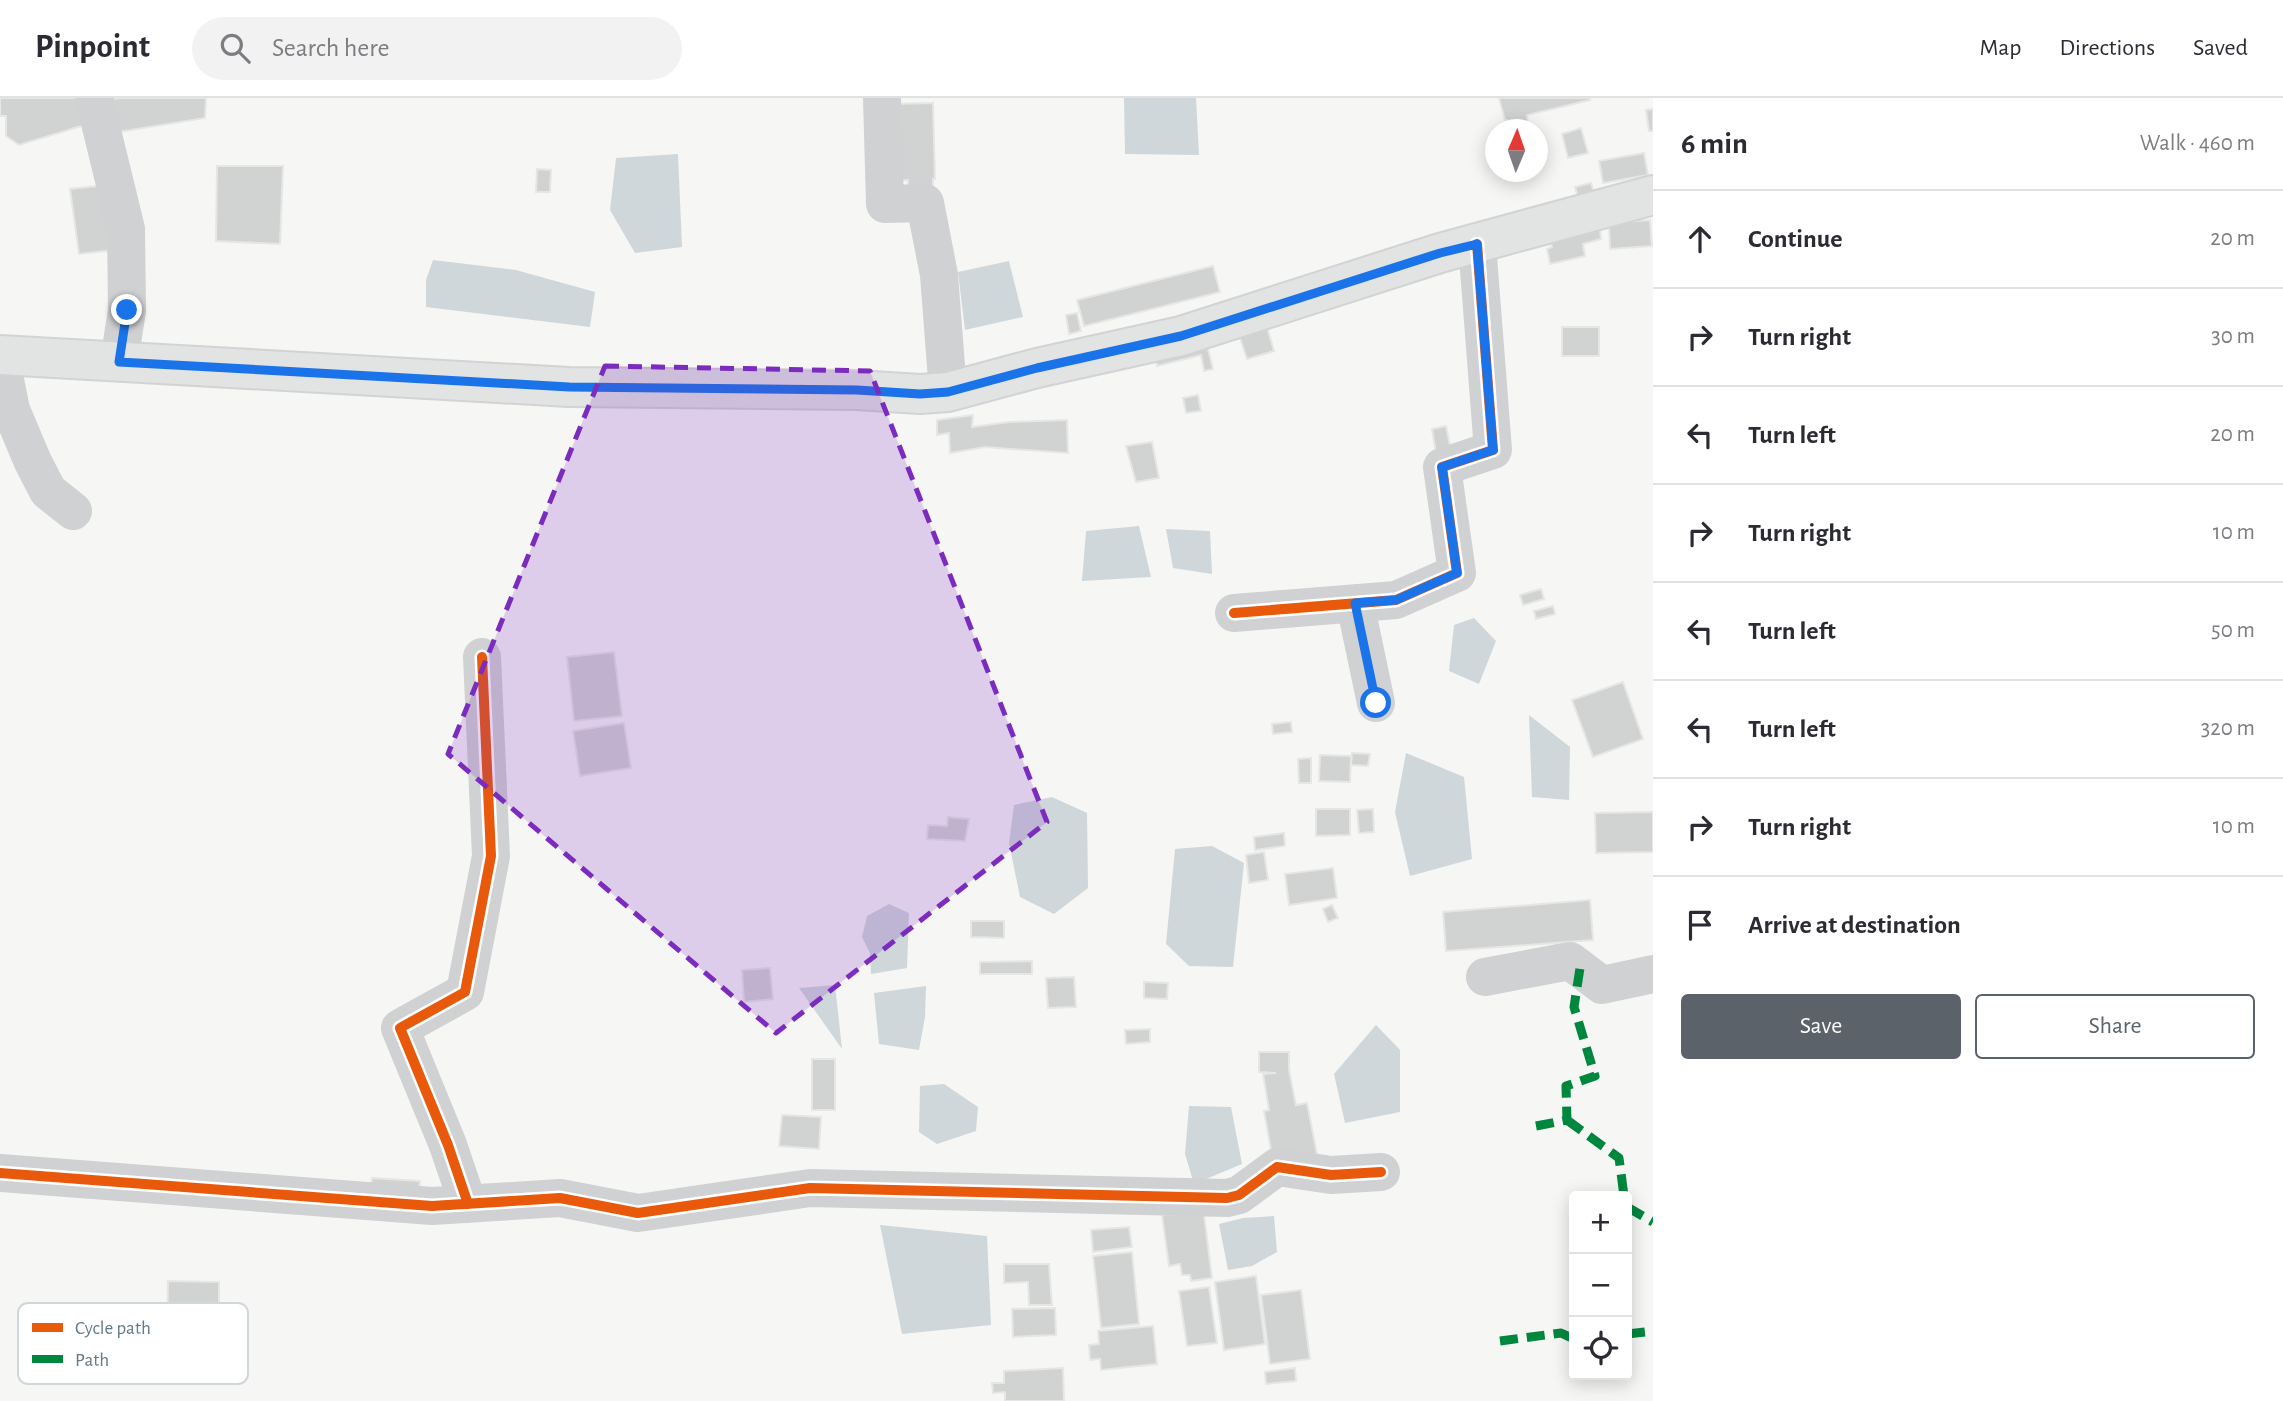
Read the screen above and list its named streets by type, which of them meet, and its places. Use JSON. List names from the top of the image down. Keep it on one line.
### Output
{"legend":["Cycle path","Path"],"north":"top","page":{"header":"Pinpoint","search":"Search here","nav":["Map","Directions","Saved"],"heading":["6 min","Walk · 460 m"],"list":[["Continue","20 m"],["Turn right","30 m"],["Turn left","20 m"],["Turn right","10 m"],["Turn left","50 m"],["Turn left","320 m"],["Turn right","10 m"],"Arrive at destination"],"buttons":["Save","Share"],"map_buttons":["+","−"]}}
